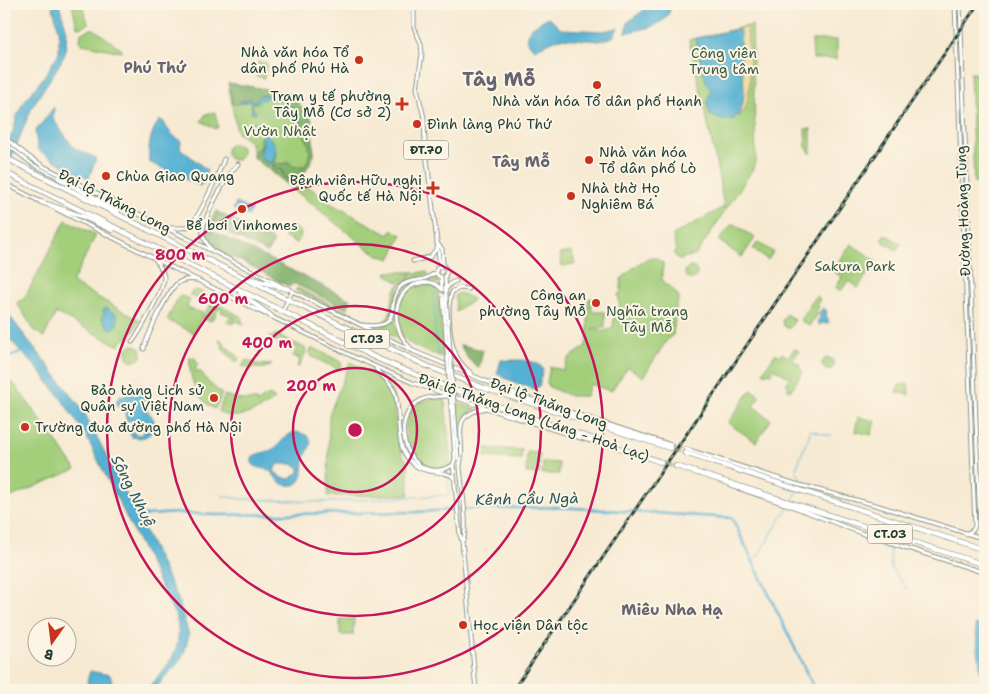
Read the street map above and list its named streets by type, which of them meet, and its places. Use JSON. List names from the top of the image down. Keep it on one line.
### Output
{"streets":{"highway":["CT.03","Đại lộ Thăng Long (Láng - Hoà Lạc)"],"main road":["ĐT.70","Đại lộ Thăng Long","Đường Hoàng Tùng"]},"crossings":[["Đại lộ Thăng Long","Đại lộ Thăng Long (Láng - Hoà Lạc)"]],"districts":["Phú Thứ","Tây Mỗ","Tây Mỗ","Miêu Nha Hạ"],"water":["Sông Nhuệ","Kênh Cầu Ngà"],"parks":["Công viên Trung tâm","Vườn Nhật","Sakura Park","Nghĩa trang Tây Mỗ"],"places":{"other":["Nhà văn hóa Tổ dân phố Phú Hà","Nhà văn hóa Tổ dân phố Hạnh","Đình làng Phú Thứ","Nhà văn hóa Tổ dân phố Lò","Chùa Giao Quang","Nhà thờ Họ Nghiêm Bá","Bể bơi Vinhomes","Công an phường Tây Mỗ","Bảo tàng Lịch sử Quân sự Việt Nam","Trường đua đường phố Hà Nội","Học viện Dân tộc"],"health":["Trạm y tế phường Tây Mỗ (Cơ sở 2)","Bệnh viện Hữu nghị Quốc tế Hà Nội"]},"north":"bottom","rings":["800 m","600 m","400 m","200 m"]}
